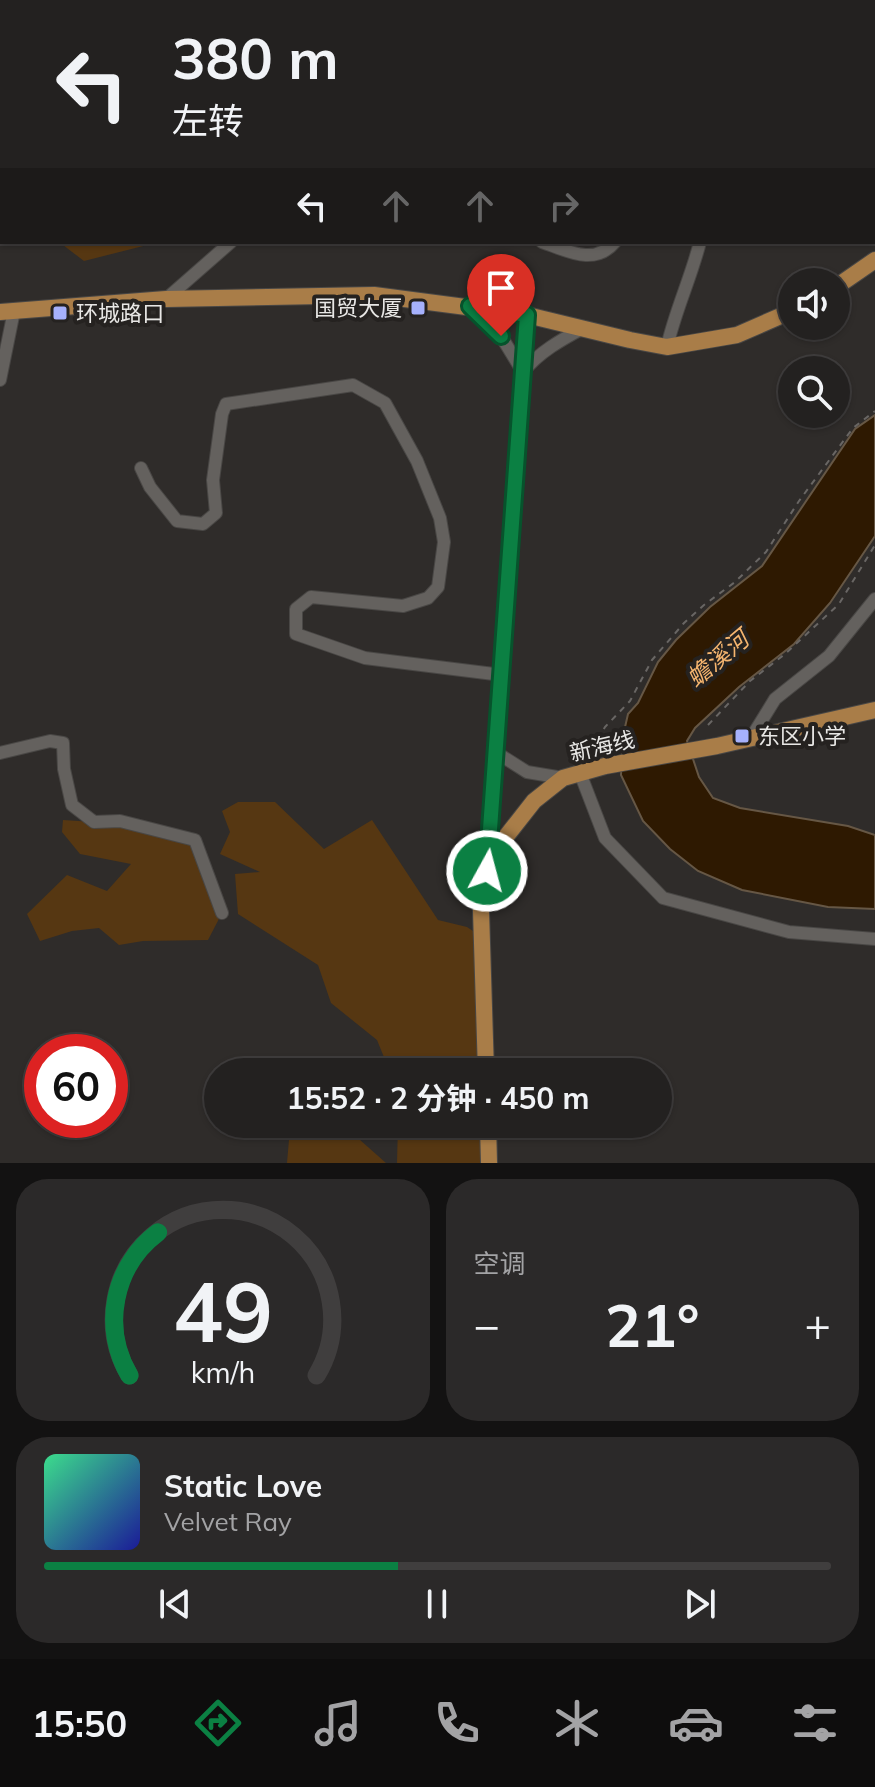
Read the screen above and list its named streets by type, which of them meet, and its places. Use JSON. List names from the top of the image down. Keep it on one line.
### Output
{"streets":{"main road":["新海线"]},"water":["蟾溪河"],"places":{"transit":["国贸大厦","环城路口","东区小学"]},"page":{"turn":["380 m","左转"],"limit":"60","trip":"15:52 · 2 分钟 · 450 m","tile":"空调","heat":["−","21°","+"],"song":["Static Love","Velvet Ray"],"tabs":"15:50","gauge":["49","km/h"]}}
